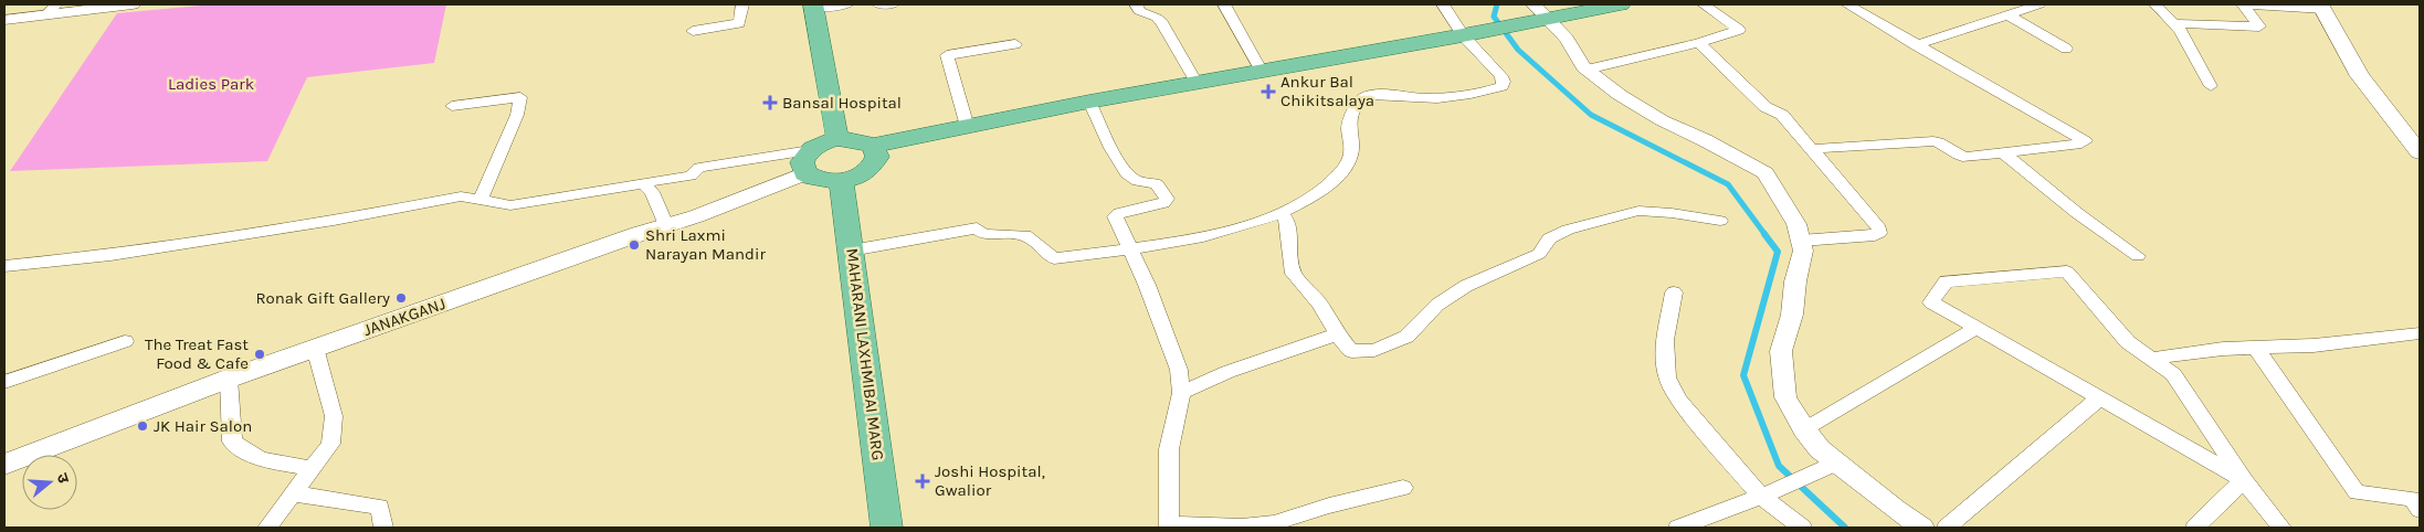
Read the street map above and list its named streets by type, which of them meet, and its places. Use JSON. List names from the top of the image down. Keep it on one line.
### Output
{"streets":{"main road":["JANAKGANJ","MAHARANI LAXHMIBAI MARG"]},"crossings":[["JANAKGANJ","MAHARANI LAXHMIBAI MARG"]],"parks":["Ladies Park"],"places":{"health":["Ankur Bal Chikitsalaya","Bansal Hospital","Joshi Hospital, Gwalior"],"other":["Shri Laxmi Narayan Mandir","Ronak Gift Gallery","The Treat Fast Food & Cafe","JK Hair Salon"]},"north":"right"}
